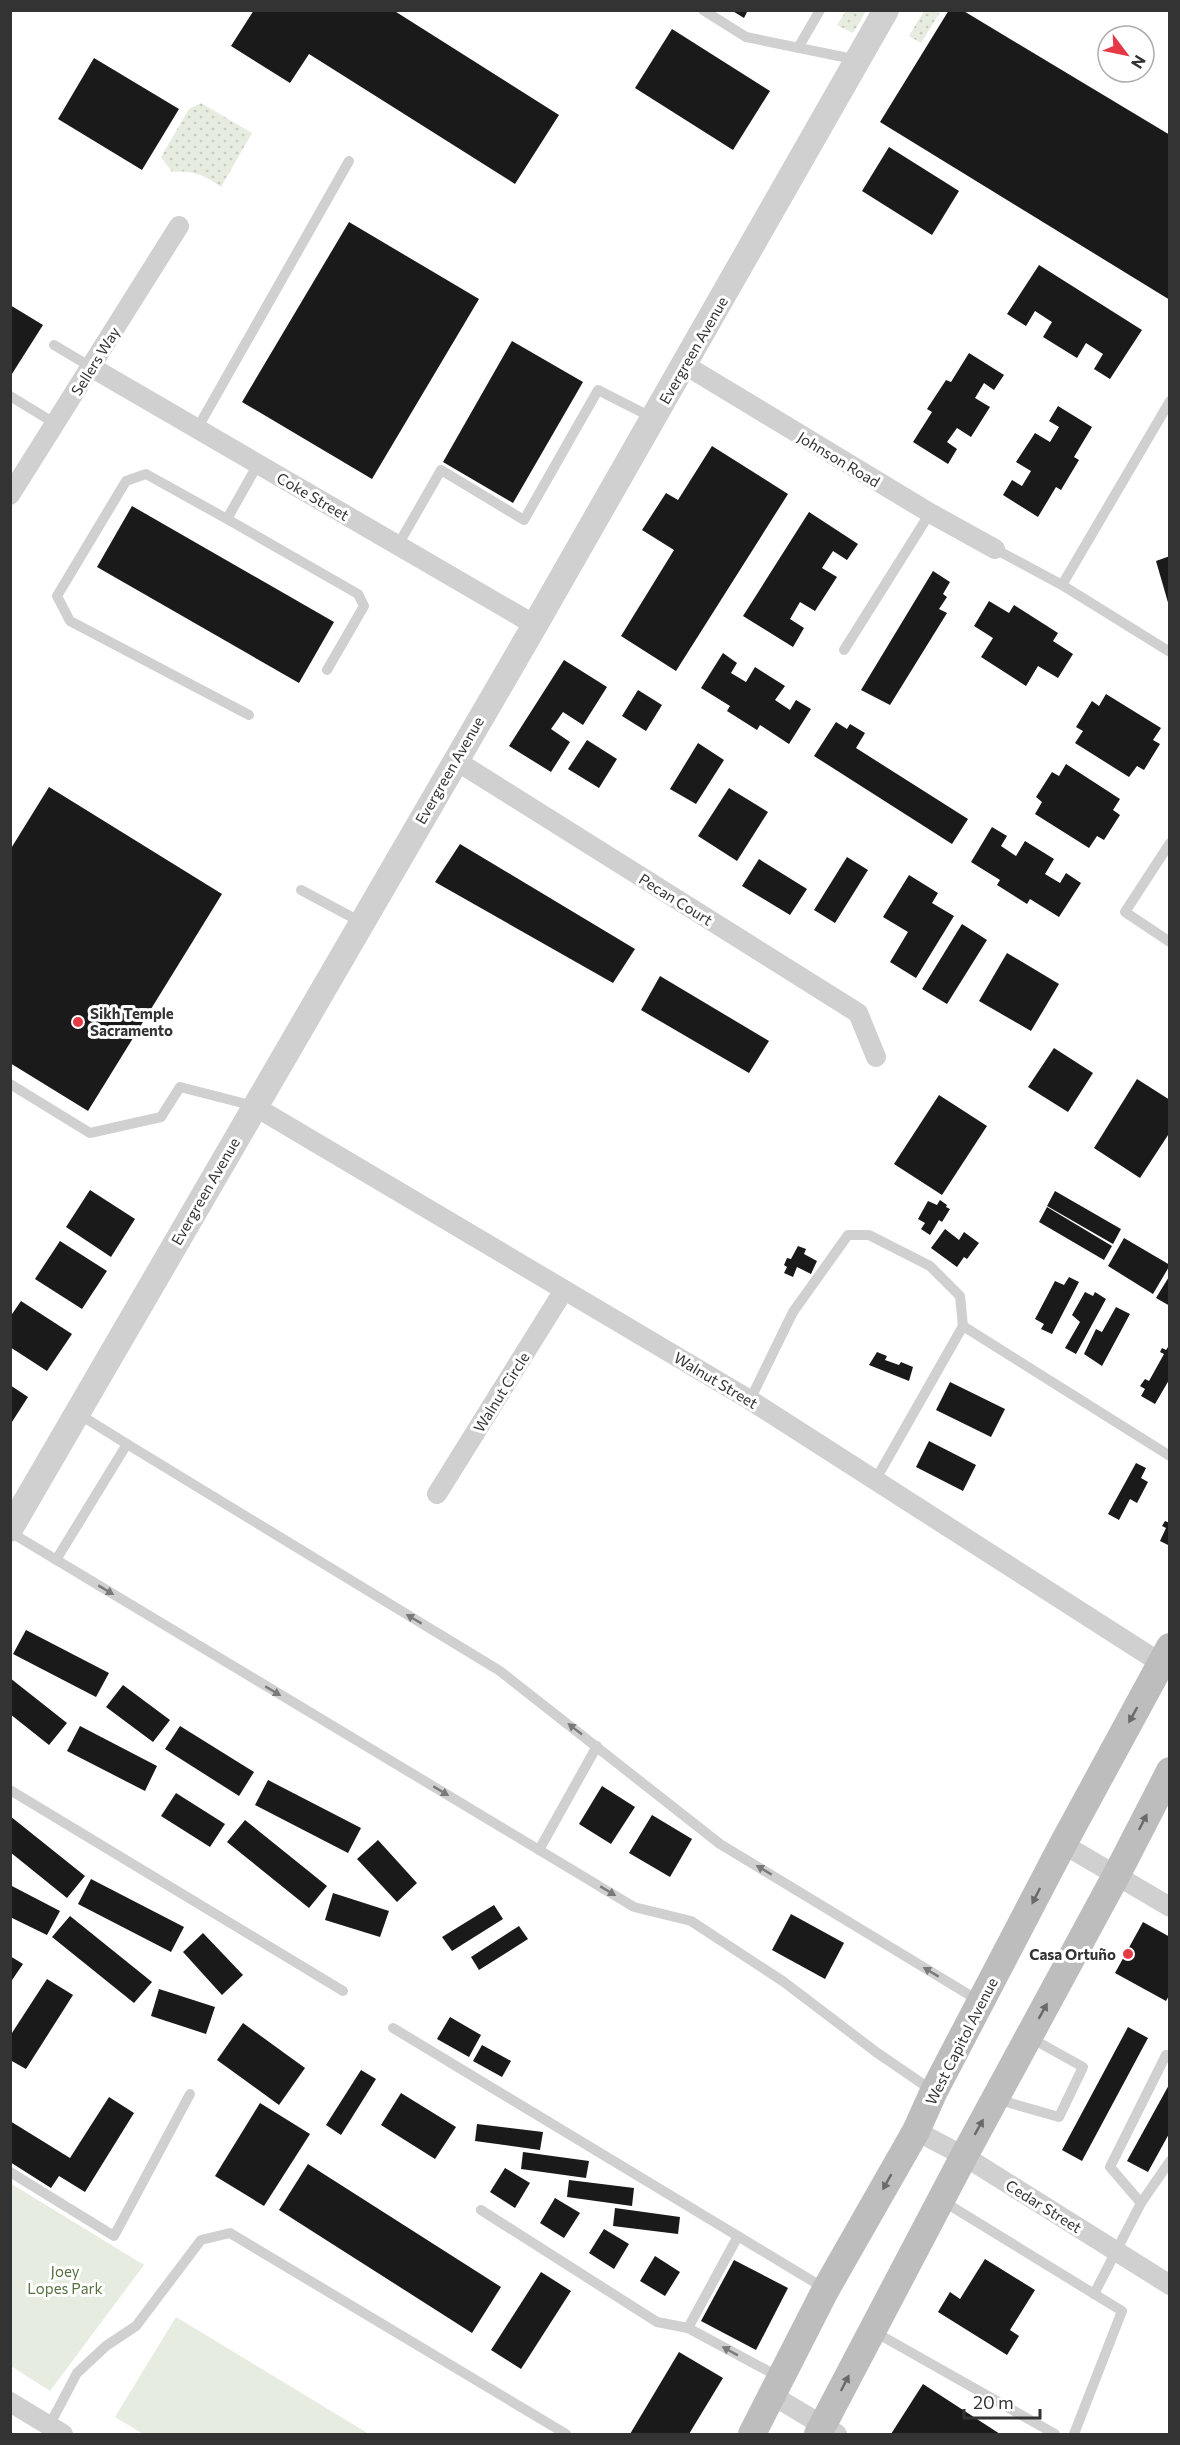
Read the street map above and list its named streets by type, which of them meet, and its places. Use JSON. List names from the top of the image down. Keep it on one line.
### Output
{"streets":{"main road":["West Capitol Avenue"],"street":["Evergreen Avenue","Sellers Way","Johnson Road","Coke Street","Pecan Court","Walnut Street","Walnut Circle","Cedar Street"]},"crossings":[["Evergreen Avenue","Johnson Road"],["Evergreen Avenue","Coke Street"],["Evergreen Avenue","Pecan Court"],["Evergreen Avenue","Walnut Street"],["Sellers Way","Coke Street"],["Walnut Street","Walnut Circle"],["Walnut Street","West Capitol Avenue"],["West Capitol Avenue","Cedar Street"]],"parks":["Joey Lopes Park"],"places":["Sikh Temple Sacramento","Casa Ortuño"],"scale_bar":"20 m","north":"bottom right"}
